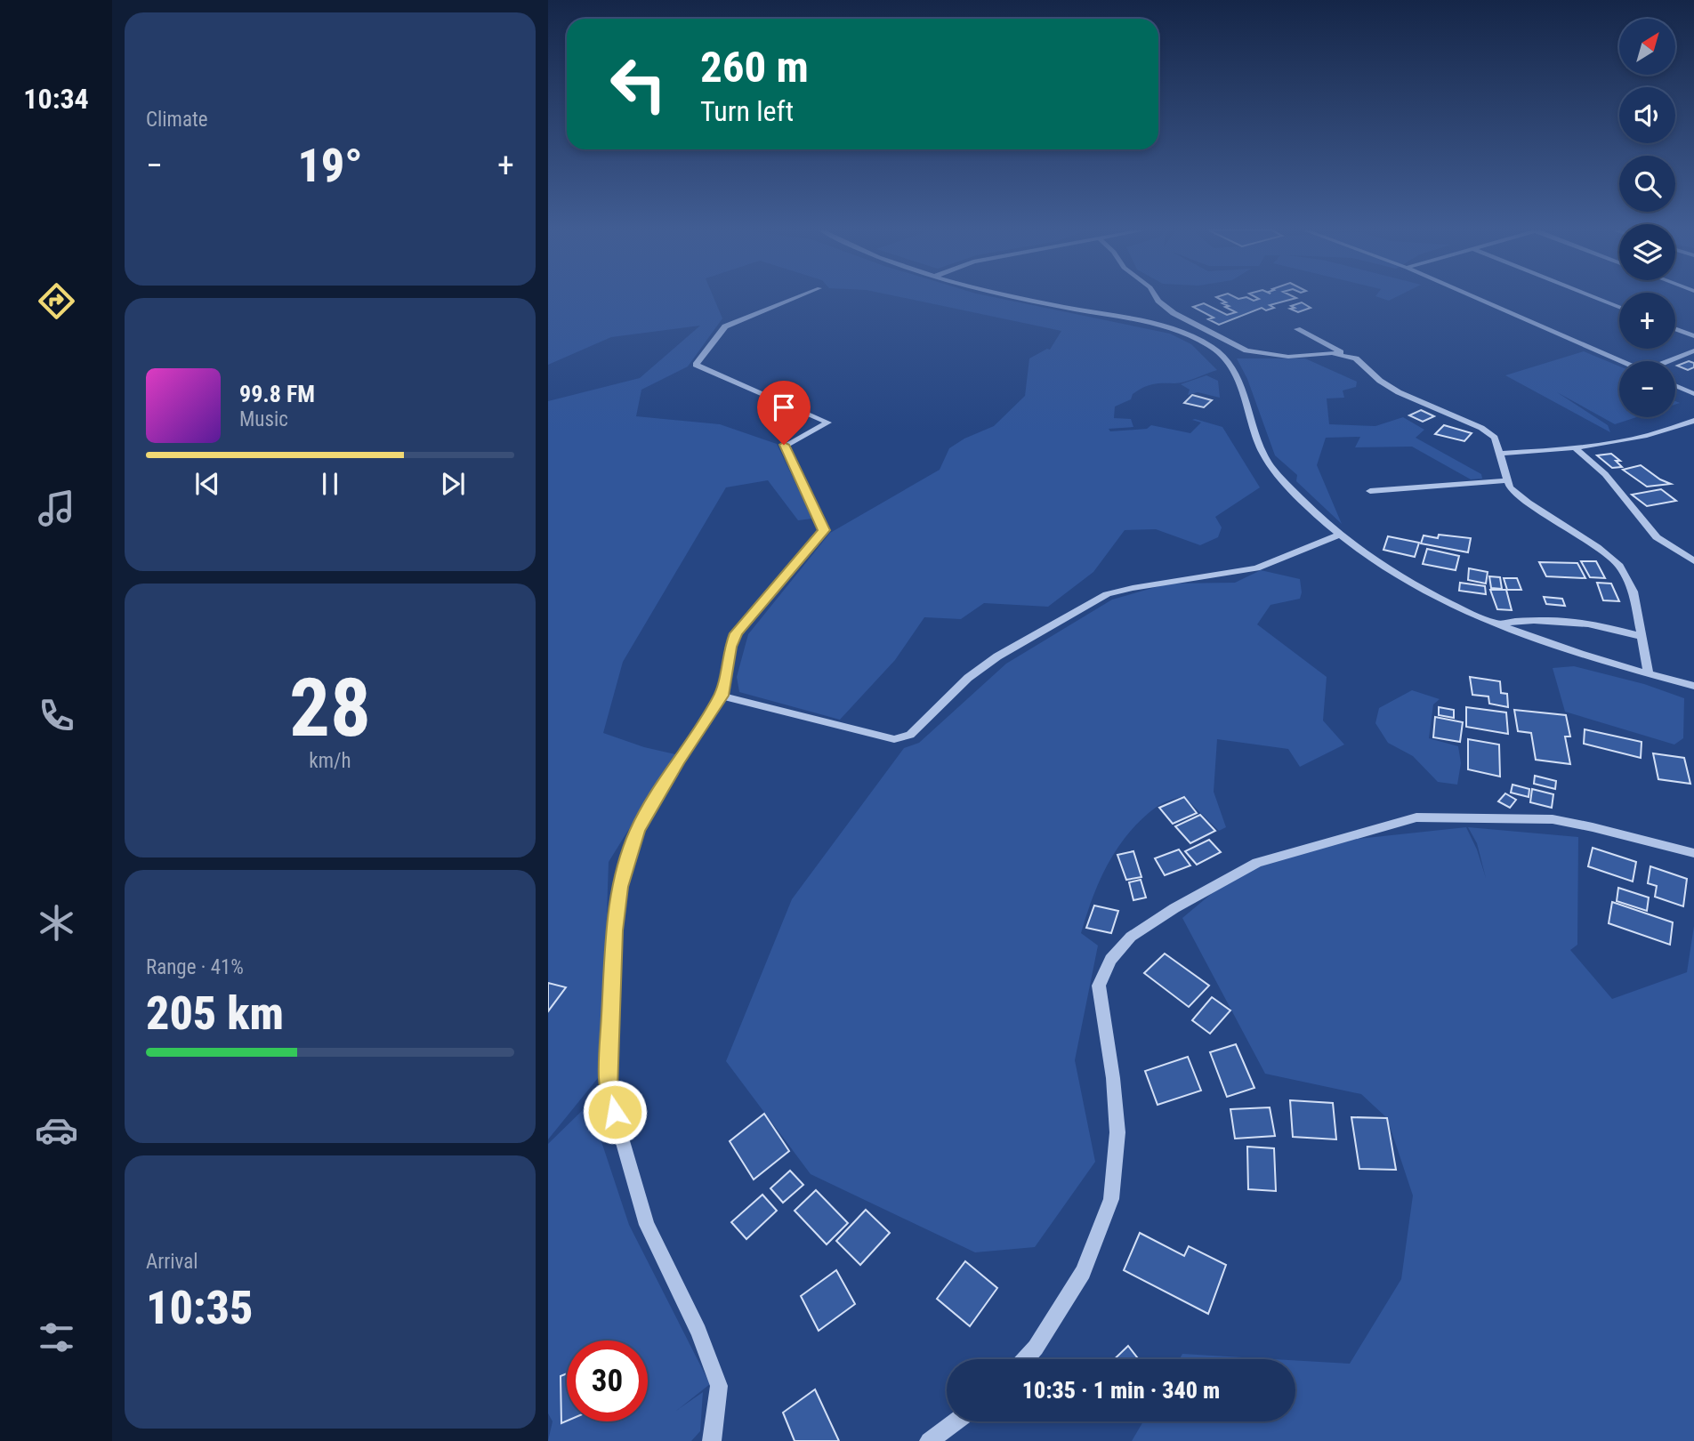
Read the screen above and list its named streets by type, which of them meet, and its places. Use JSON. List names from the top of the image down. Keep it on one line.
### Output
{"north":"top right","page":{"tabs":"10:34","tile":["Climate",["28","km/h"],["Range · 41%","205 km"],["Arrival","10:35"]],"map_buttons":["+","−"],"turn":["260 m","Turn left"],"heat":["−","19°","+"],"song":["99.8 FM","Music"],"limit":"30","trip":"10:35 · 1 min · 340 m"}}
